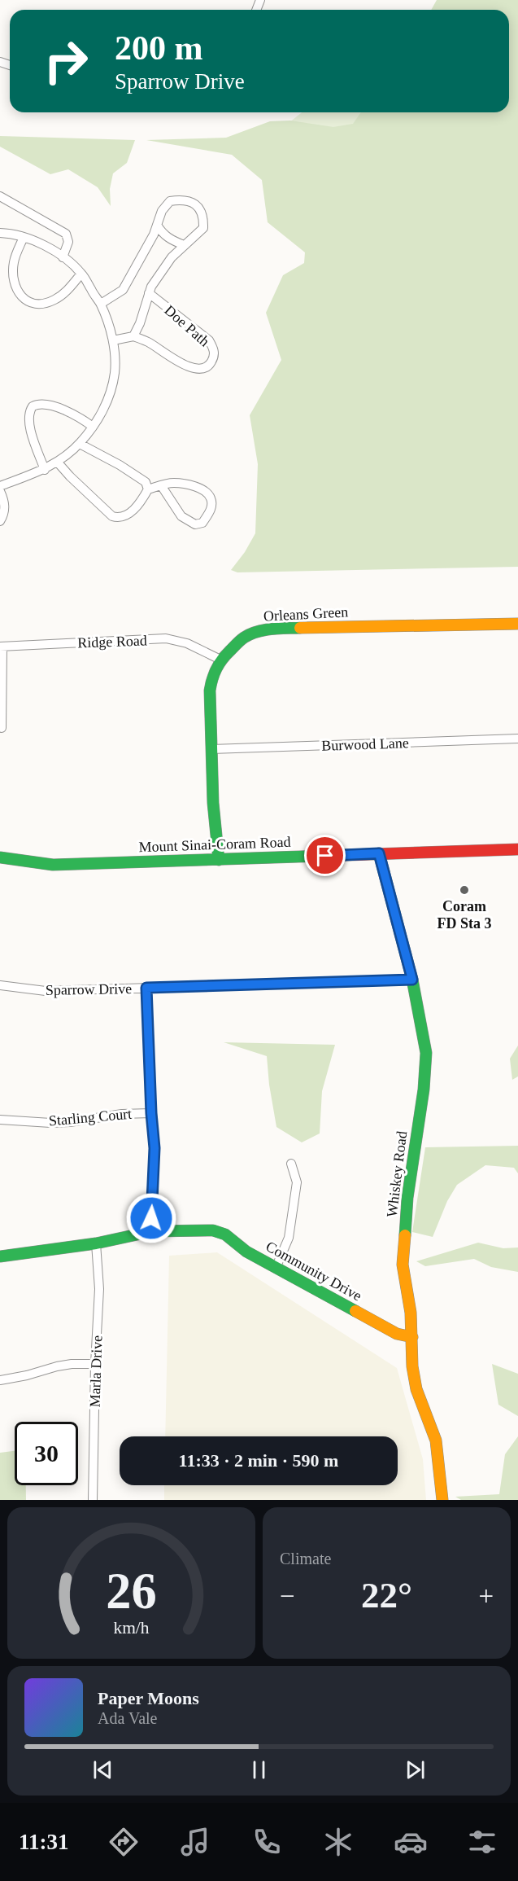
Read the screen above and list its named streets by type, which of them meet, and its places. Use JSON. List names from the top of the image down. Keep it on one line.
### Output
{"streets":{"street":["Doe Path","Orleans Green","Ridge Road","Burwood Lane","Mount Sinai-Coram Road","Sparrow Drive","Starling Court","Whiskey Road","Community Drive","Marla Drive"]},"crossings":[["Orleans Green","Ridge Road"],["Orleans Green","Burwood Lane"],["Orleans Green","Mount Sinai-Coram Road"],["Mount Sinai-Coram Road","Whiskey Road"],["Sparrow Drive","Whiskey Road"],["Whiskey Road","Community Drive"]],"places":["Coram FD Sta 3"],"page":{"turn":["200 m","Sparrow Drive"],"limit":"30","trip":"11:33 · 2 min · 590 m","tile":"Climate","heat":["−","22°","+"],"song":["Paper Moons","Ada Vale"],"tabs":"11:31","gauge":["26","km/h"]}}
